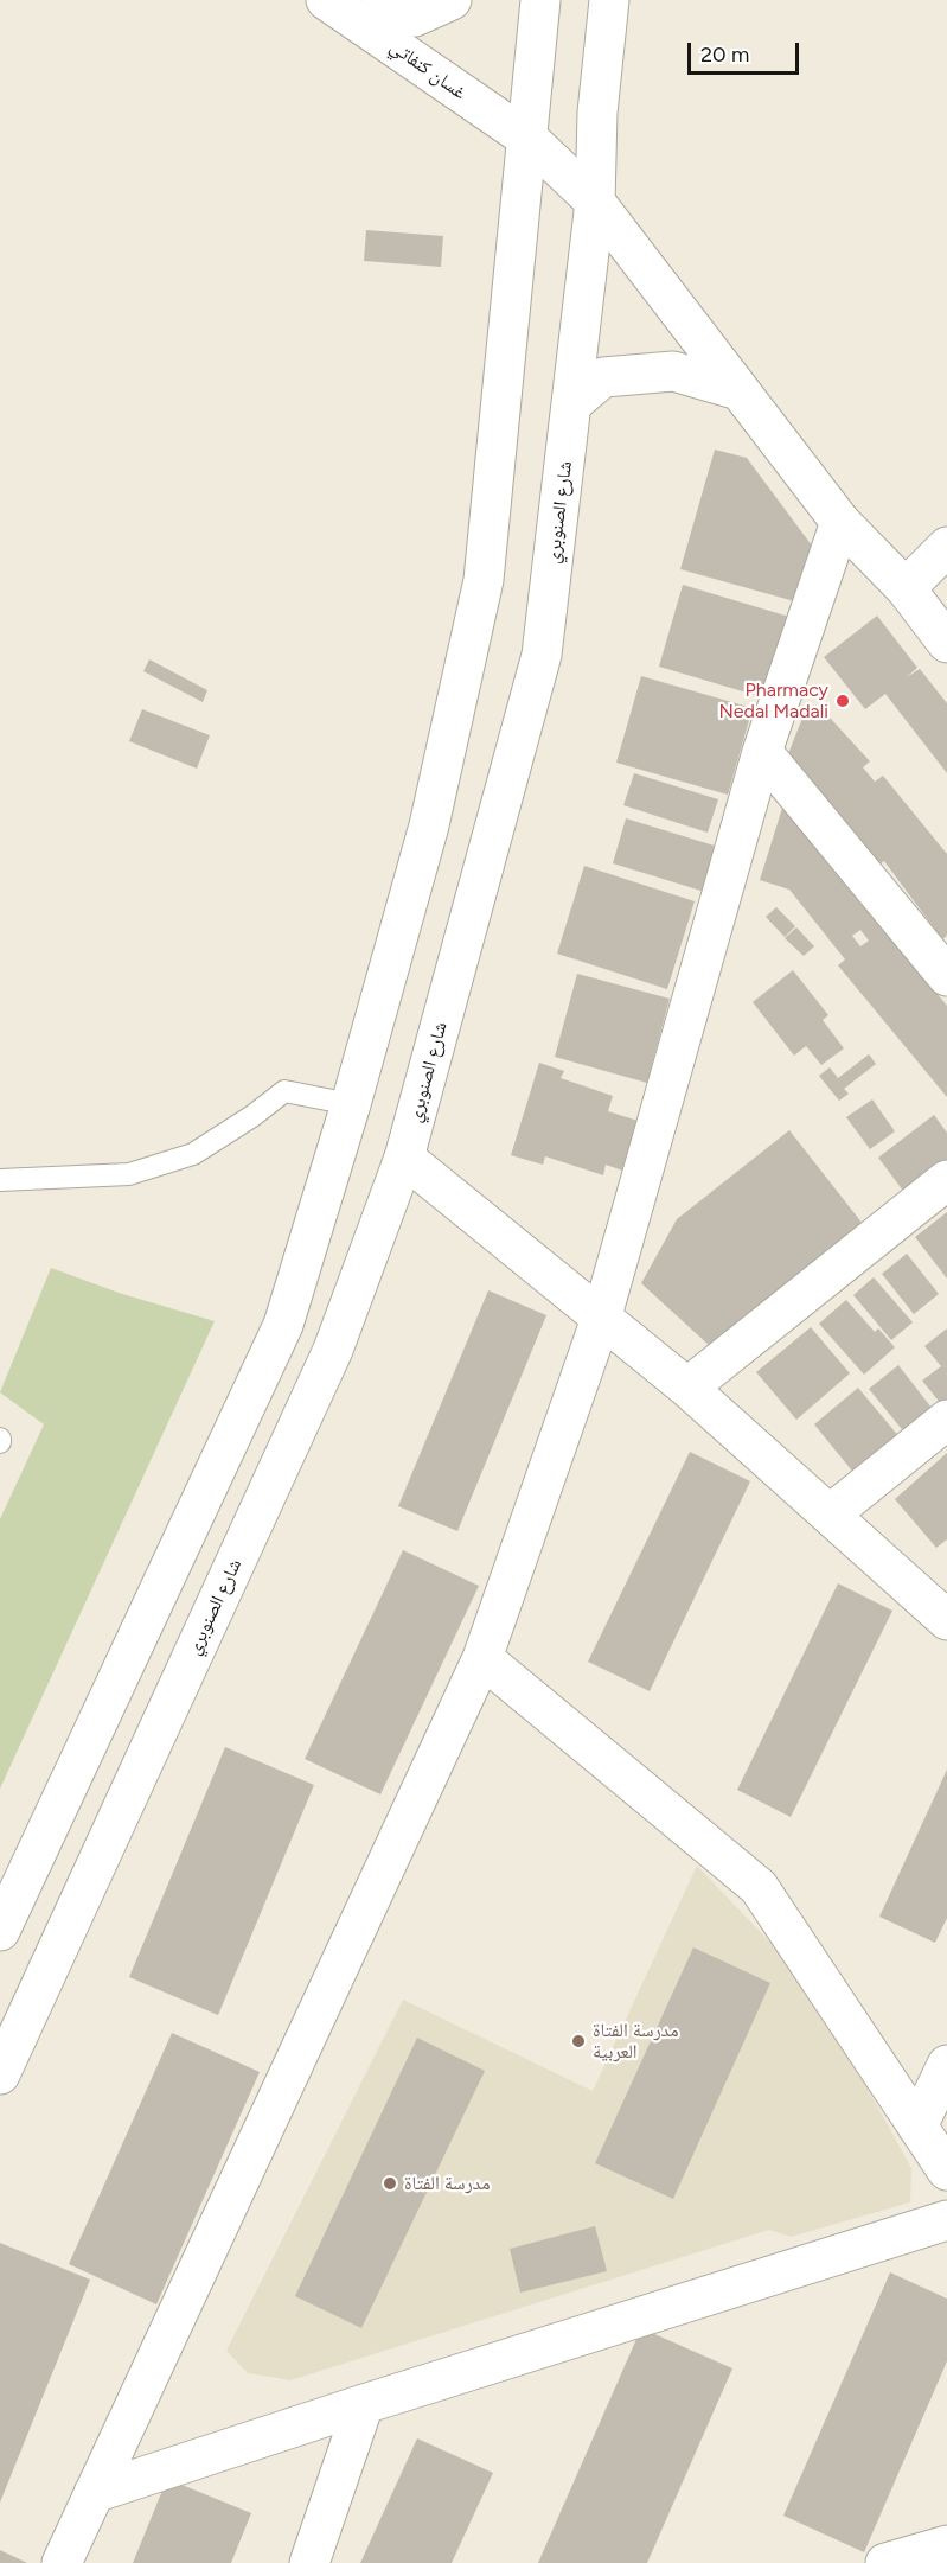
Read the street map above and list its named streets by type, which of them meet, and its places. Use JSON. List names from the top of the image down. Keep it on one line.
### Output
{"streets":{"street":["غسان كنفاتي","شارع الصنوبري"]},"crossings":[["غسان كنفاتي","شارع الصنوبري"]],"places":["Pharmacy Nedal Madali","مدرسة الفتاة العربية","مدرسة الفتاة"],"scale_bar":"20 m"}
